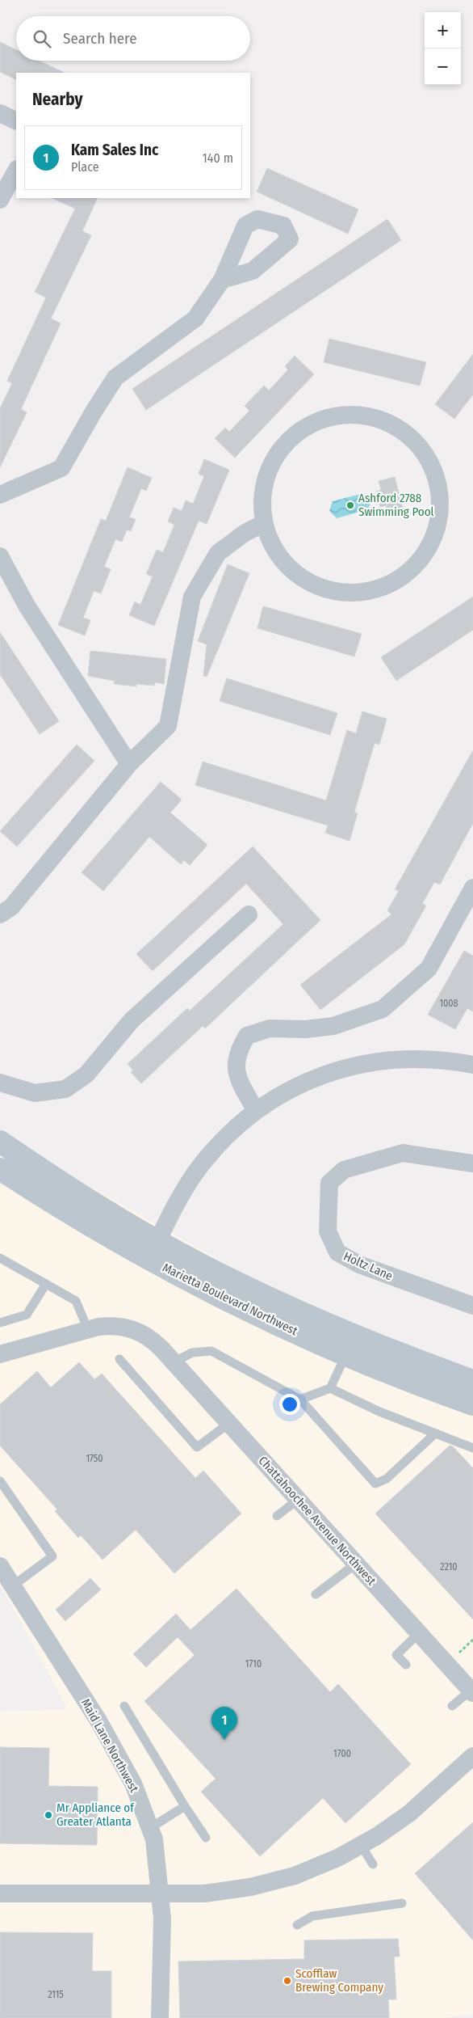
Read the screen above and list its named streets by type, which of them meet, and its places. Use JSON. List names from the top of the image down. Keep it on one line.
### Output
{"streets":{"main road":["Marietta Boulevard Northwest"],"street":["Holtz Lane","Chattahoochee Avenue Northwest","Maid Lane Northwest"]},"places":["Ashford 2788 Swimming Pool","Mr Appliance of Greater Atlanta","Scofflaw Brewing Company"],"house_numbers":["1008","1750","2210","1710","1700","2115"],"page":{"map_buttons":["+","−"],"search":"Search here","heading":"Nearby","list":[{"mark":"1","name":"Kam Sales Inc","note":"Place","value":"140 m"}],"pins":"1"}}
